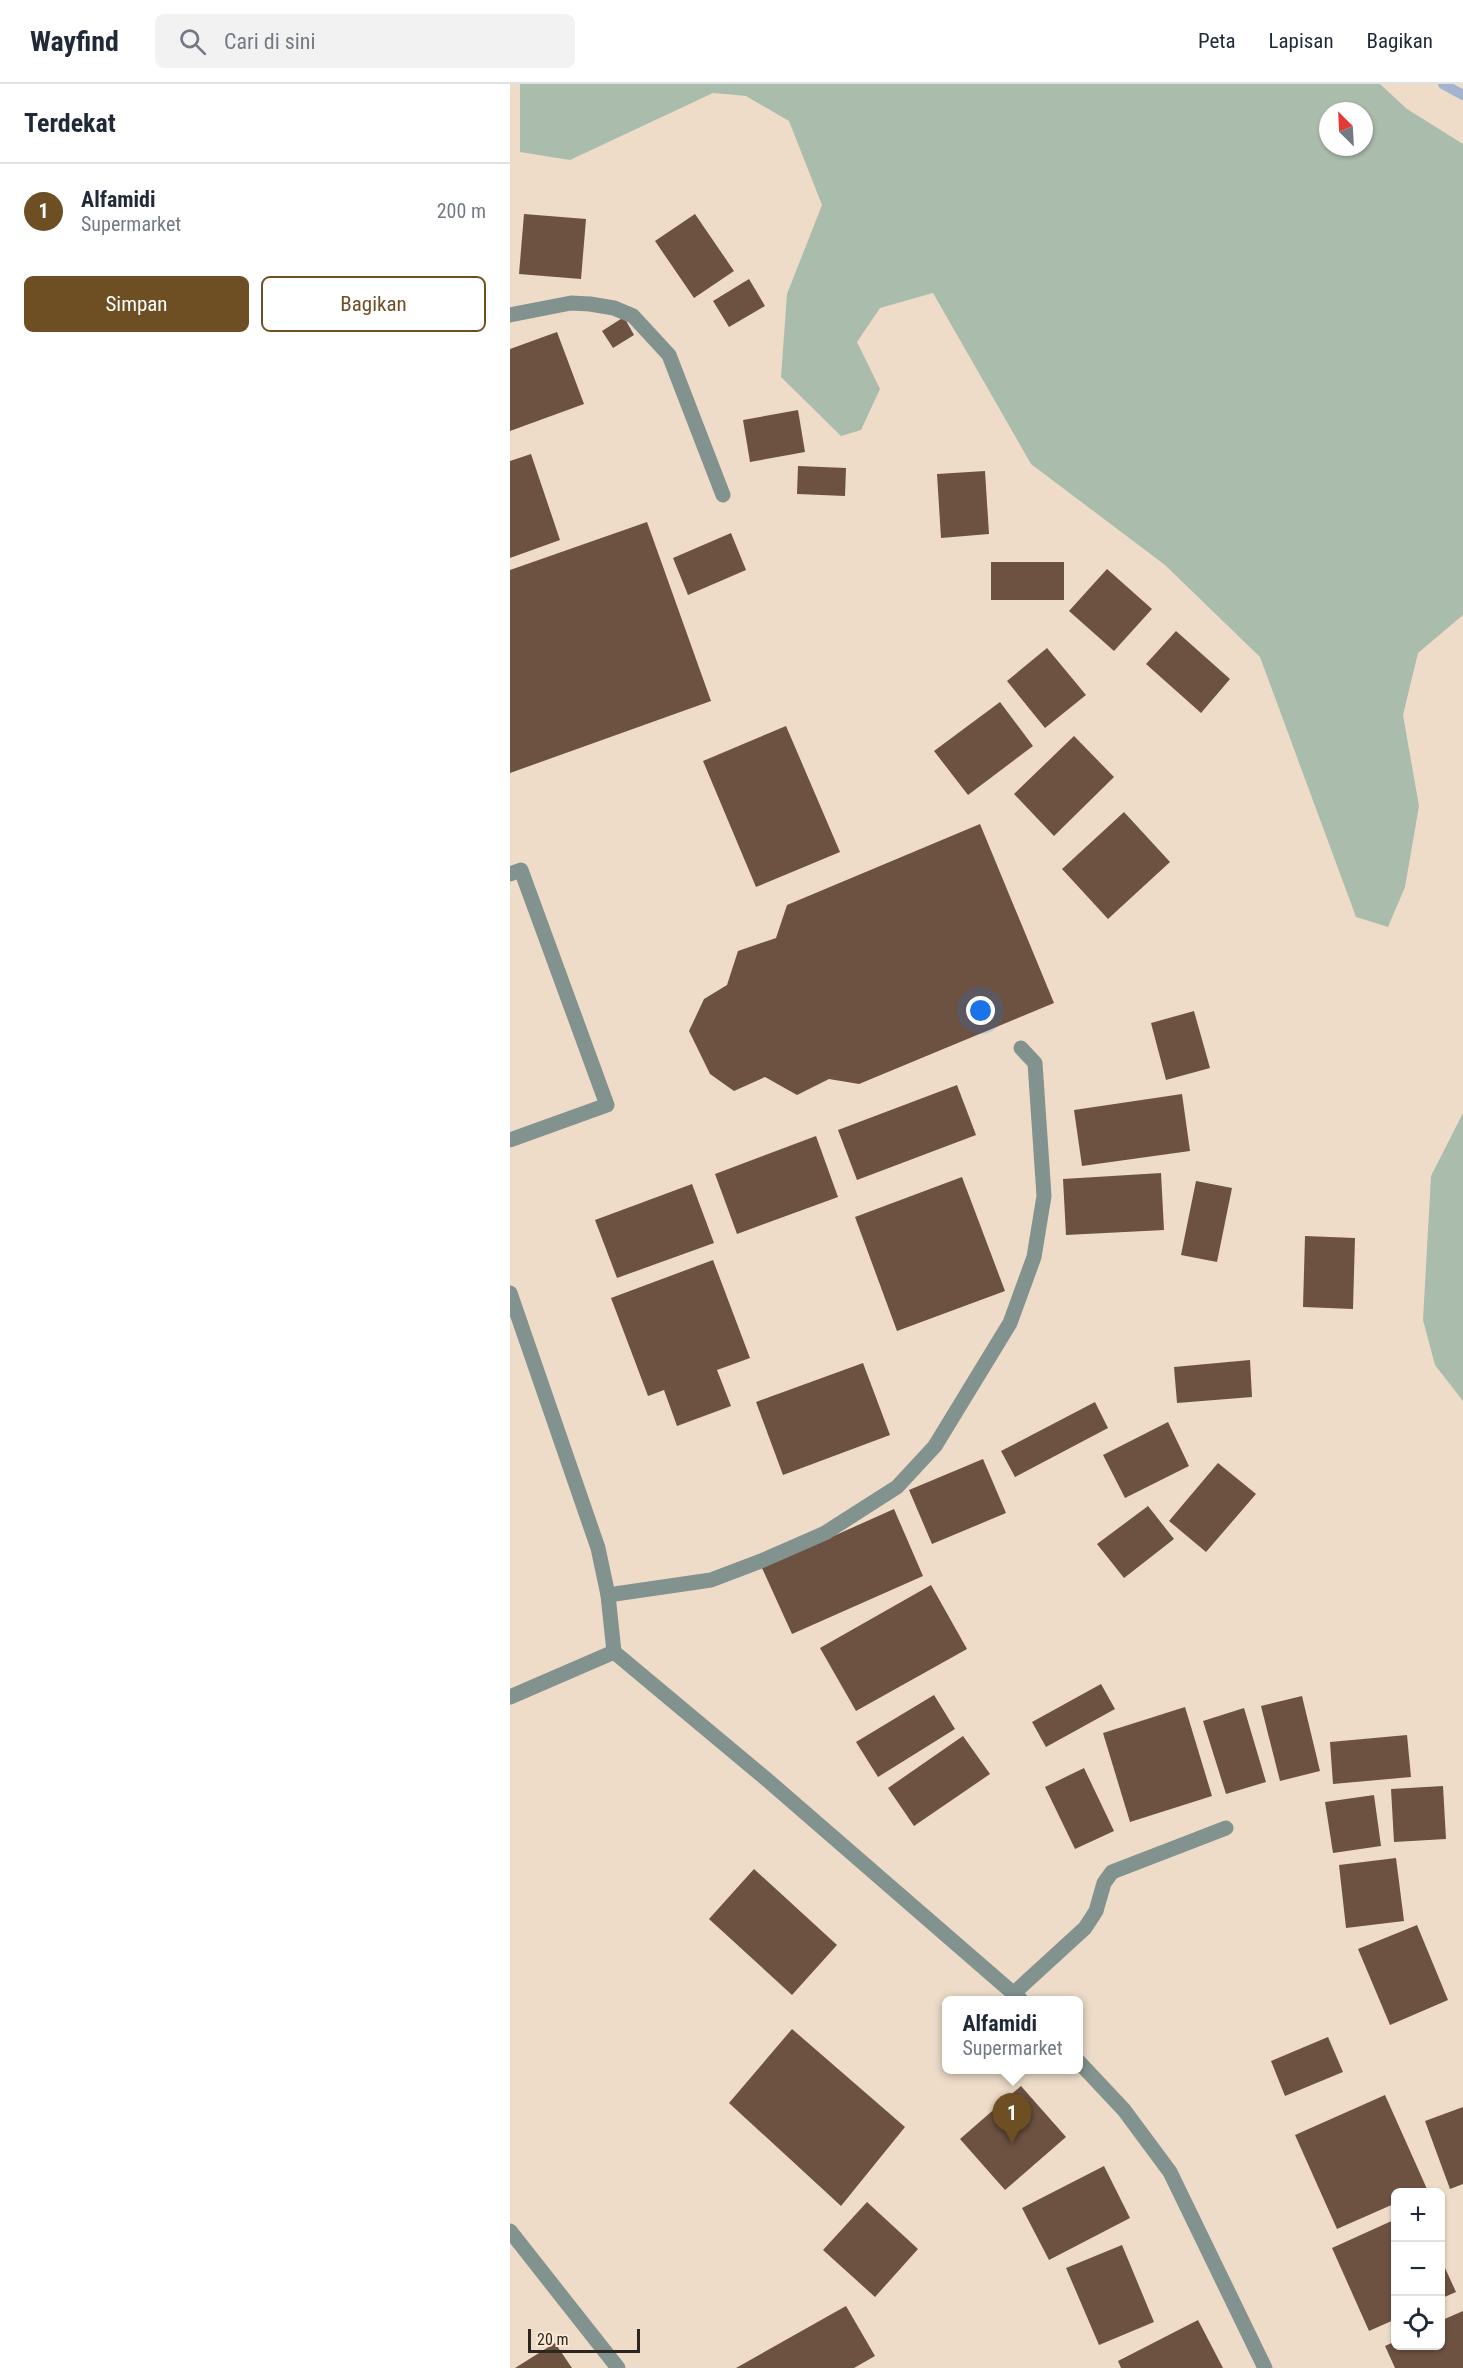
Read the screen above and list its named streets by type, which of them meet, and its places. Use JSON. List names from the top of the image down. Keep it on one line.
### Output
{"scale_bar":"20 m","north":"top left","page":{"header":"Wayfind","search":"Cari di sini","nav":["Peta","Lapisan","Bagikan"],"heading":"Terdekat","list":[{"mark":"1","name":"Alfamidi","note":"Supermarket","value":"200 m"}],"buttons":["Simpan","Bagikan"],"popup":["Alfamidi","Supermarket"],"pins":"1","map_buttons":["+","−"],"scale":"20 m"}}
